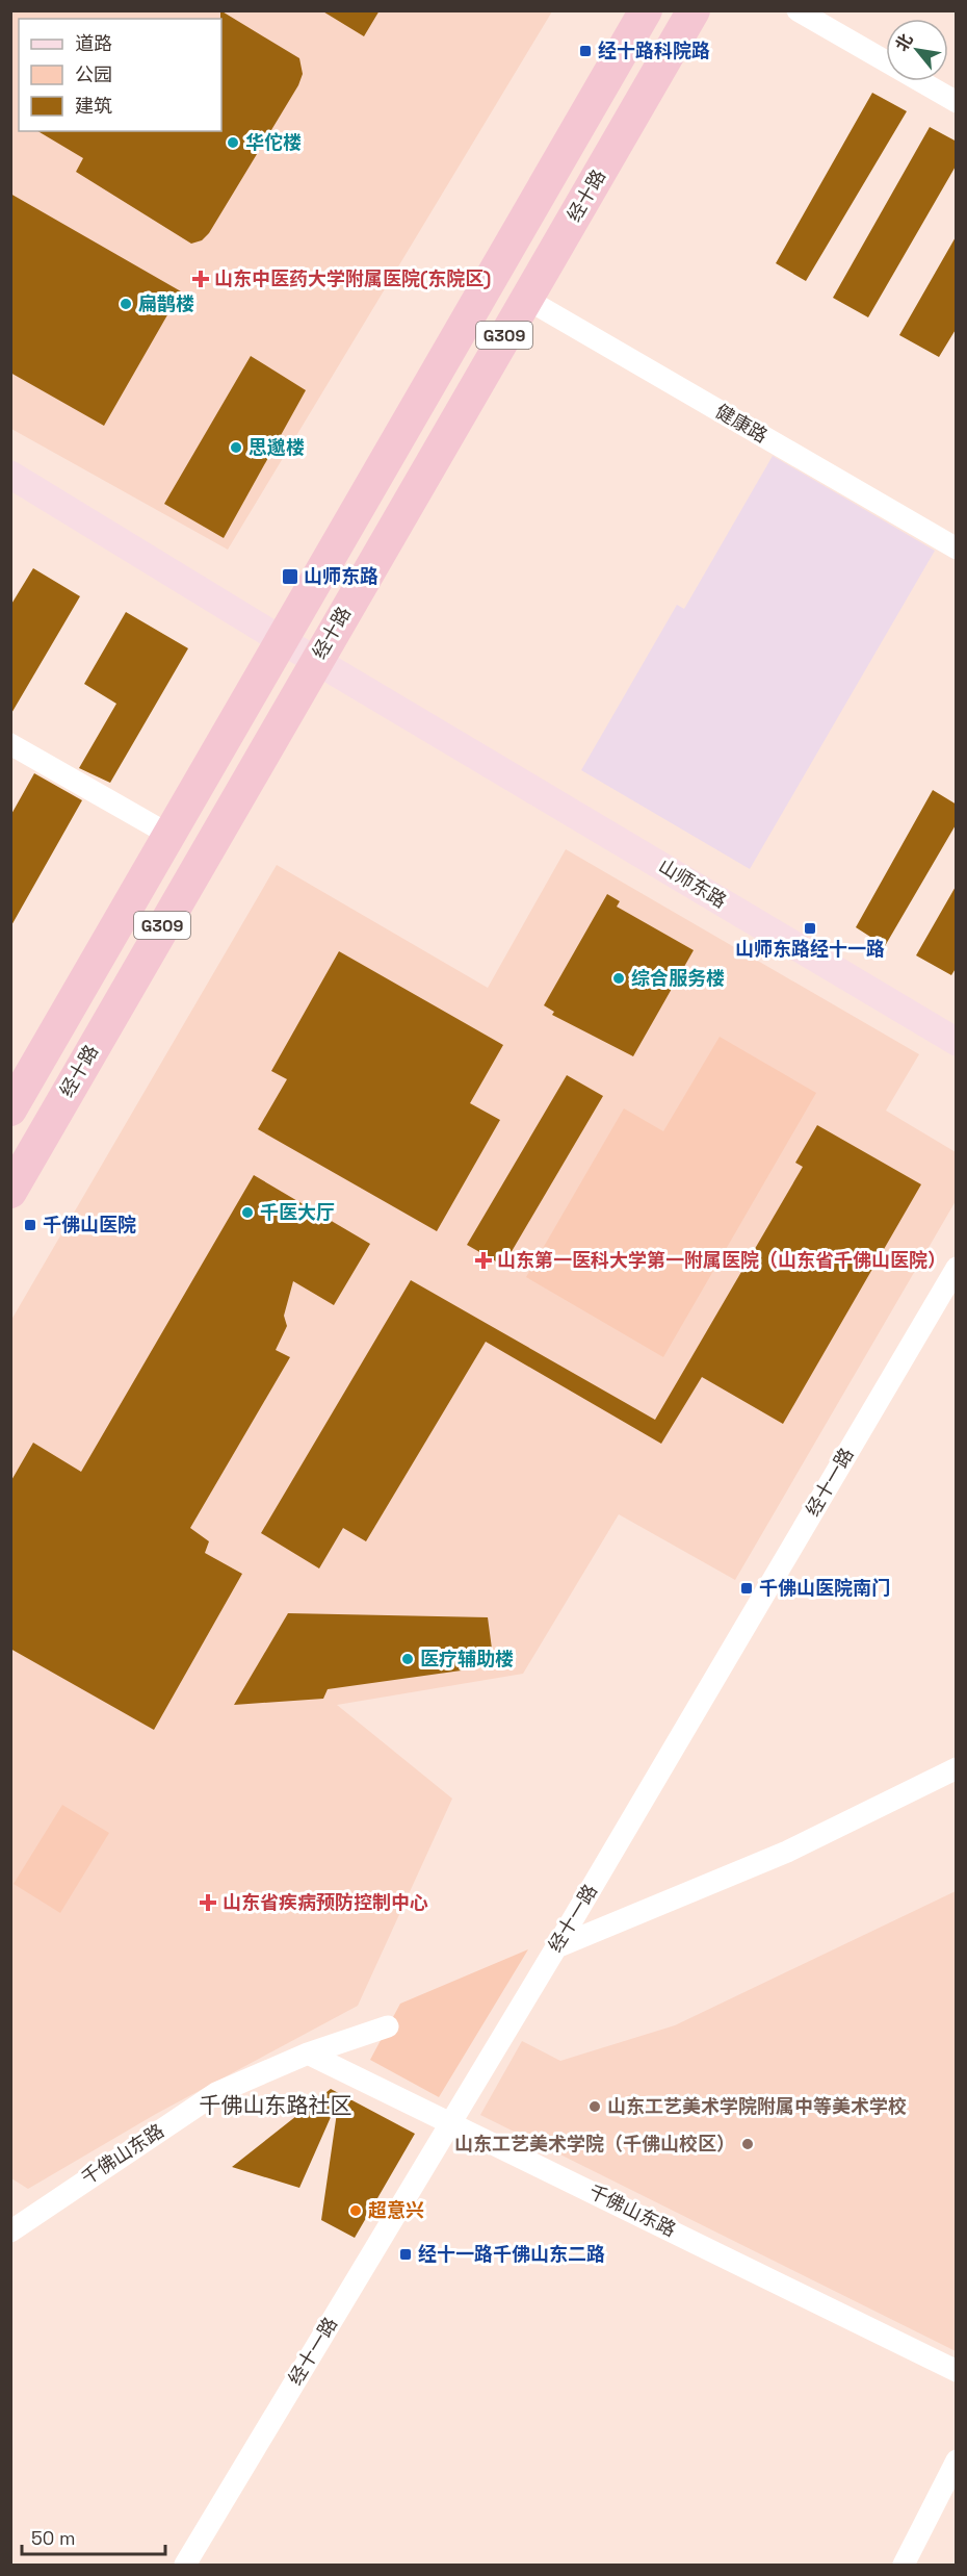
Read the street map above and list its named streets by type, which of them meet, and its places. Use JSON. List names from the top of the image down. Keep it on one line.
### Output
{"streets":{"highway":["经十路","G309"],"main road":["山师东路"],"street":["健康路","经十一路","千佛山东路"]},"crossings":[["经十路","健康路"],["经十路","山师东路"],["G309","山师东路"],["经十一路","千佛山东路"]],"districts":["千佛山东路社区"],"places":{"transit":["经十路科院路","山师东路","山师东路经十一路","千佛山医院","千佛山医院南门","经十一路千佛山东二路"],"other":["华佗楼","扁鹊楼","思邈楼","综合服务楼","千医大厅","医疗辅助楼","山东工艺美术学院附属中等美术学校","山东工艺美术学院（千佛山校区）","超意兴"],"health":["山东中医药大学附属医院(东院区)","山东第一医科大学第一附属医院（山东省千佛山医院）","山东省疾病预防控制中心"]},"legend":["道路","公园","建筑"],"scale_bar":"50 m","north":"top left"}
